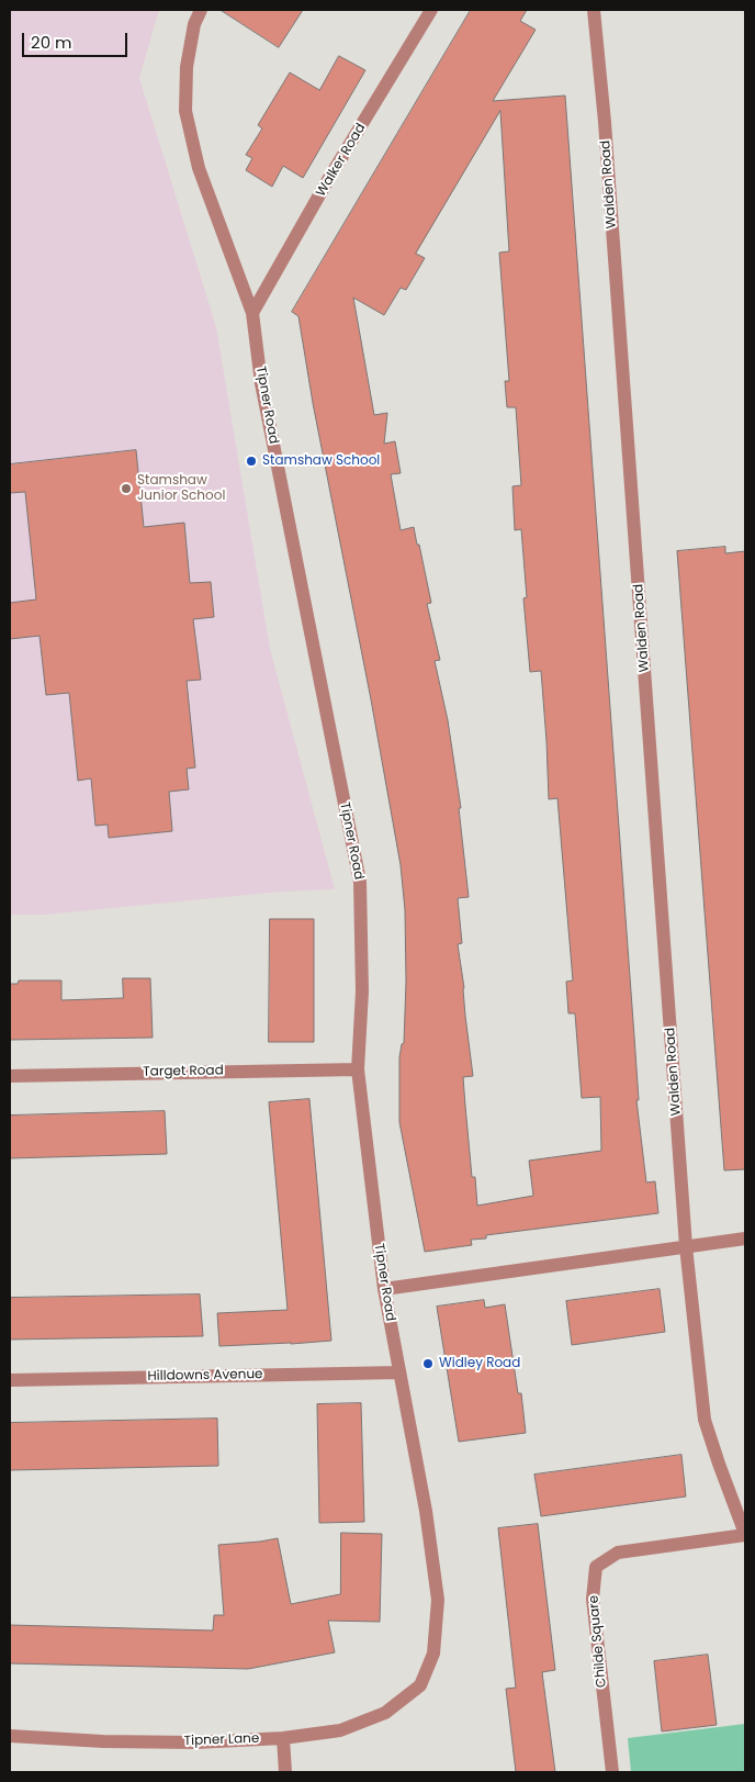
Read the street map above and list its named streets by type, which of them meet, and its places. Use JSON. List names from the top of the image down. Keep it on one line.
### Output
{"streets":{"street":["Walker Road","Walden Road","Tipner Road","Target Road","Hilldowns Avenue","Childe Square","Tipner Lane"]},"crossings":[["Walker Road","Tipner Road"],["Walden Road","Childe Square"],["Tipner Road","Target Road"],["Tipner Road","Hilldowns Avenue"],["Tipner Road","Tipner Lane"]],"places":["Stamshaw School","Stamshaw Junior School","Widley Road"],"scale_bar":"20 m"}
